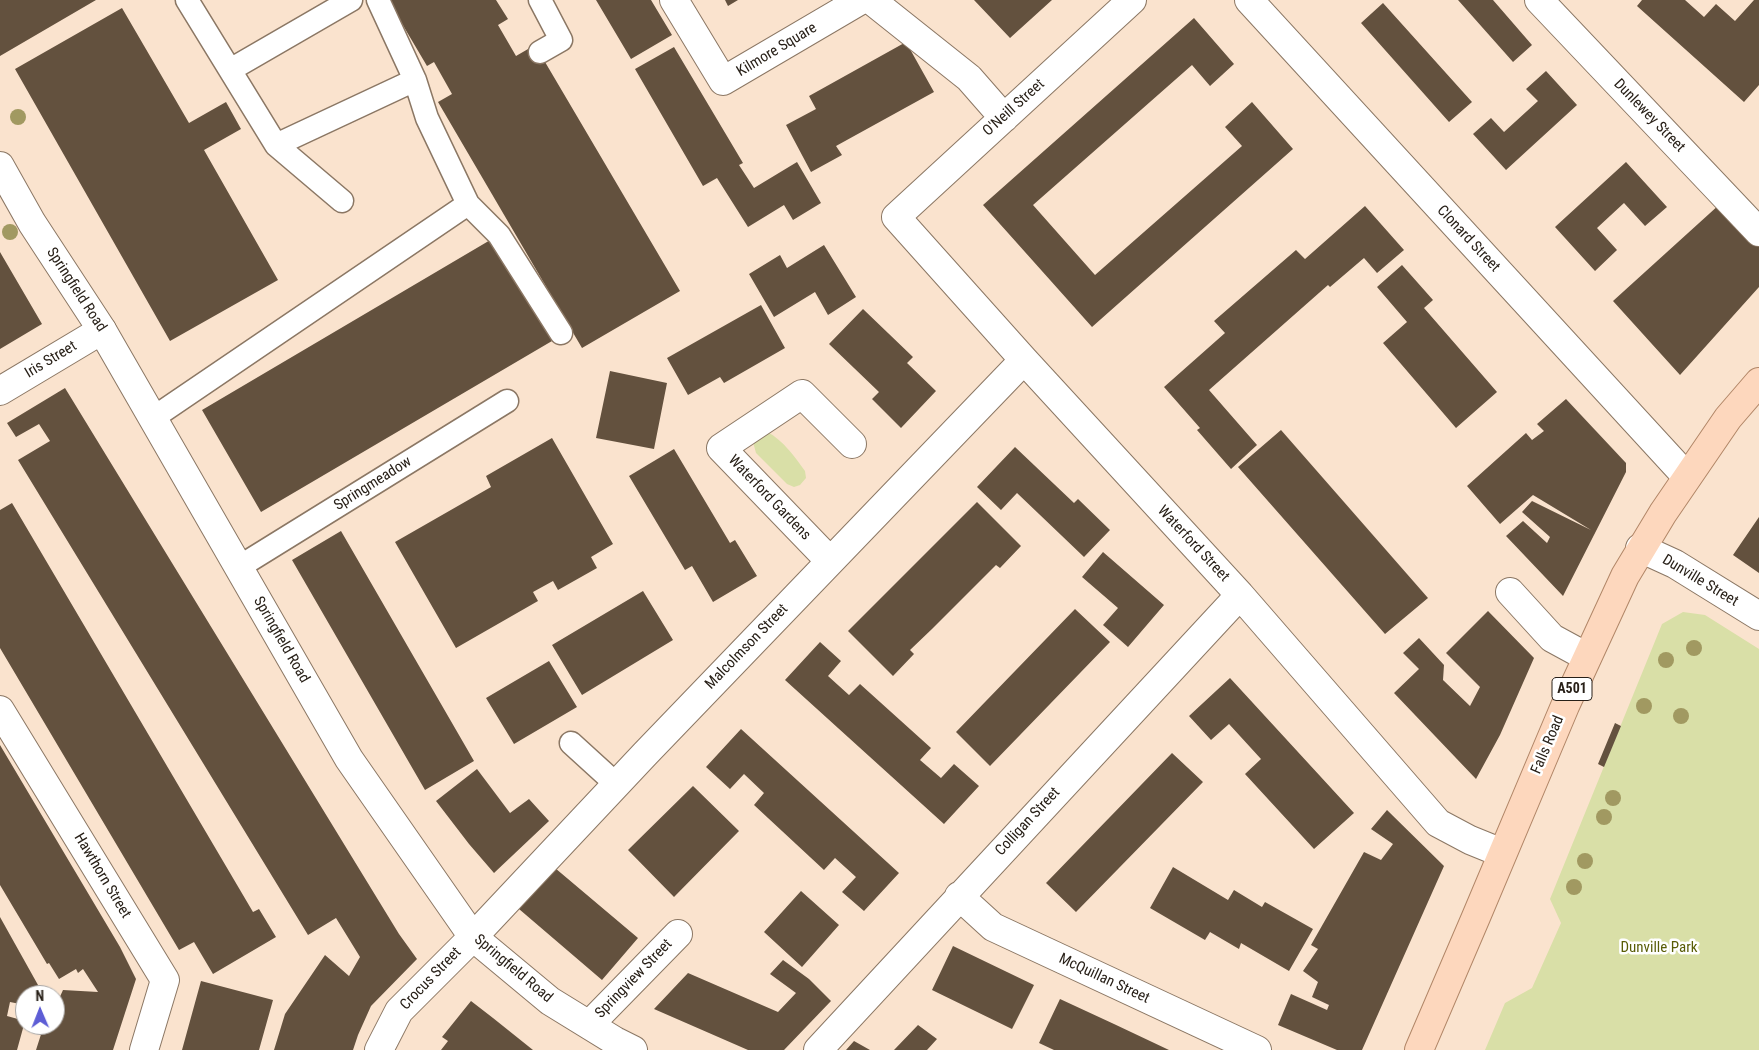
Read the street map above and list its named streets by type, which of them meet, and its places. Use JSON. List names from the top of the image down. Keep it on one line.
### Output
{"streets":{"main road":["A501","Falls Road"],"street":["Kilmore Square","O'Neill Street","Dunlewey Street","Clonard Street","Springfield Road","Iris Street","Waterford Gardens","Waterford Street","Dunville Street","Malcolmson Street","Colligan Street","Hawthorn Street","Crocus Street","Springview Street","McQuillan Street"],"lane":["Springmeadow"]},"crossings":[["O'Neill Street","Waterford Street"],["Clonard Street","Falls Road"],["Springfield Road","Iris Street"],["Springfield Road","Springmeadow"],["Springfield Road","Malcolmson Street"],["Springfield Road","Crocus Street"],["Springfield Road","Springview Street"],["Waterford Gardens","Malcolmson Street"],["Waterford Street","Malcolmson Street"],["Waterford Street","Falls Road"],["Waterford Street","Colligan Street"],["Dunville Street","Falls Road"],["Malcolmson Street","Crocus Street"],["Colligan Street","McQuillan Street"]],"parks":["Dunville Park"],"north":"top"}
